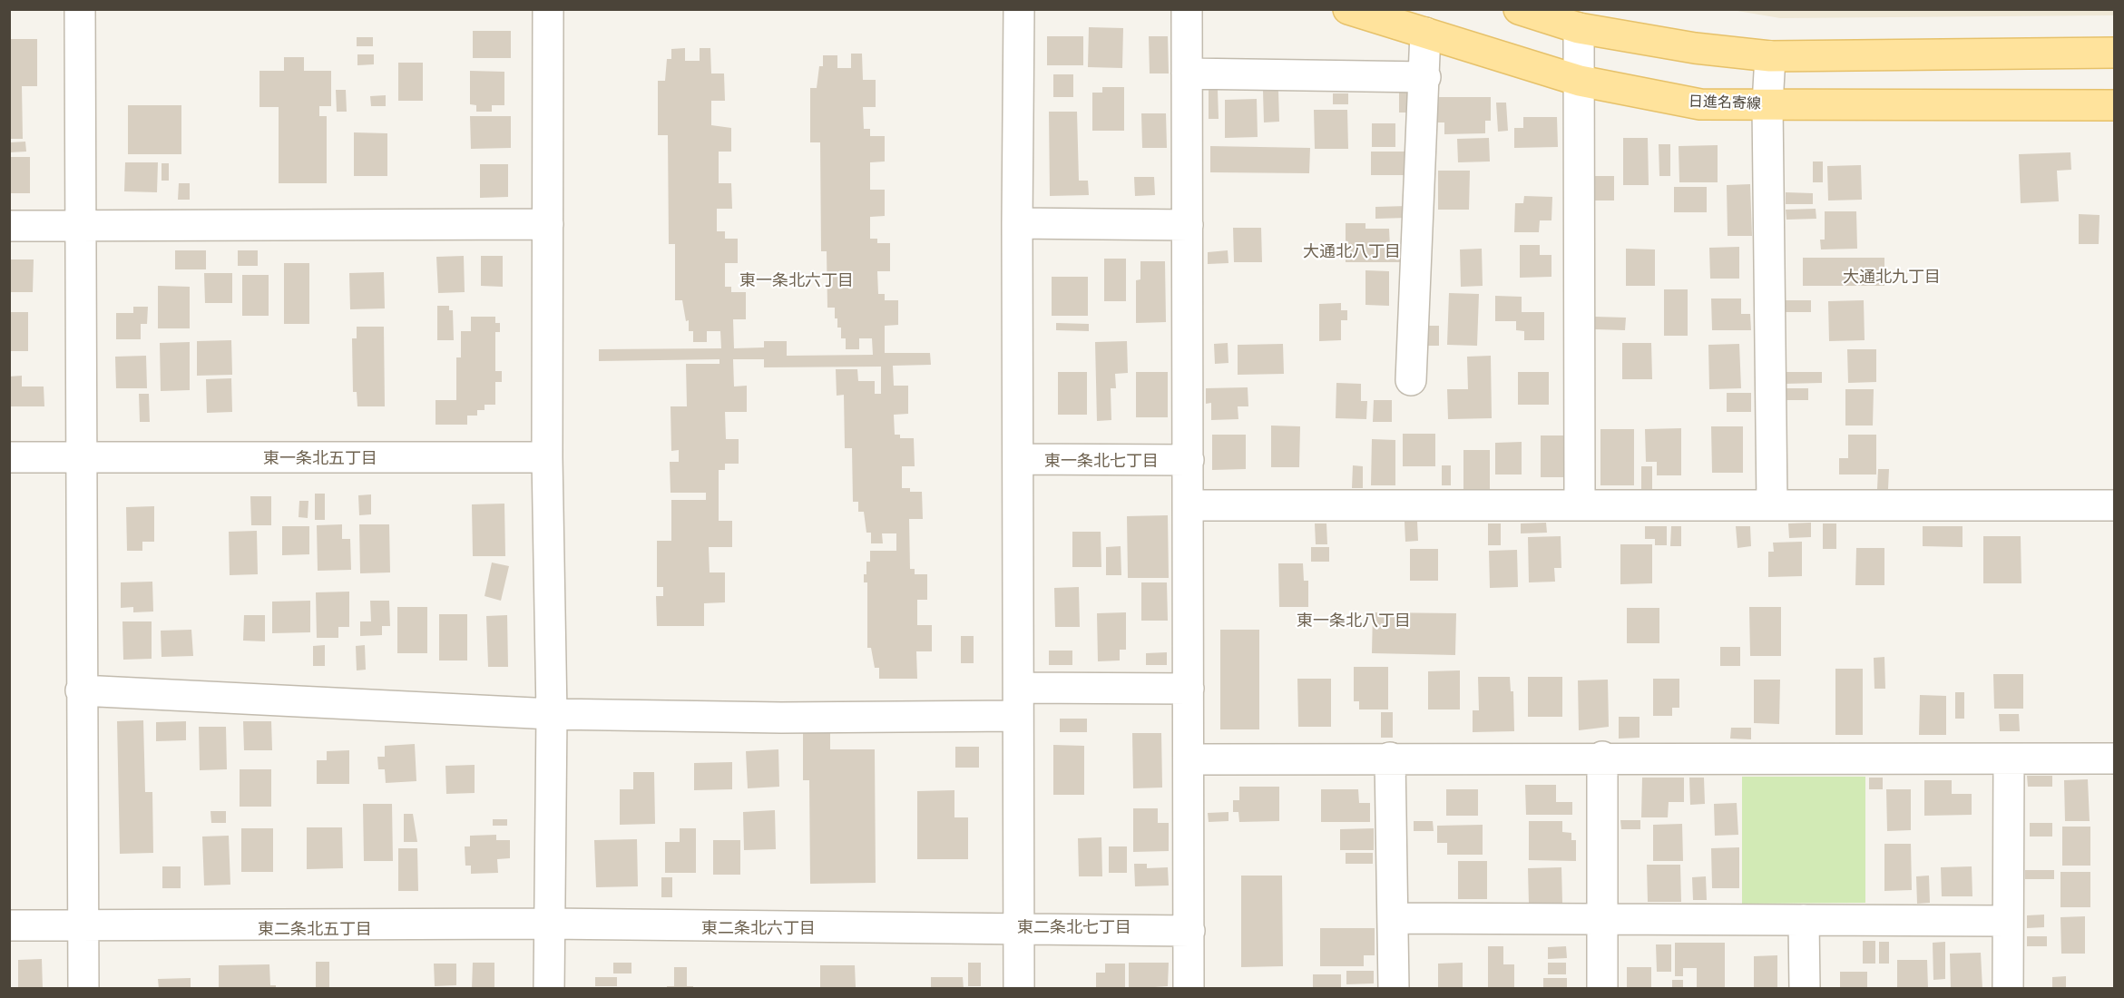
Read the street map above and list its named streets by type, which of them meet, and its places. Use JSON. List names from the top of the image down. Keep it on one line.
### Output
{"streets":{"main road":["日進名寄線"]},"districts":["大通北八丁目","大通北九丁目","東一条北六丁目","東一条北五丁目","東一条北七丁目","東一条北八丁目","東二条北七丁目","東二条北六丁目","東二条北五丁目"]}
